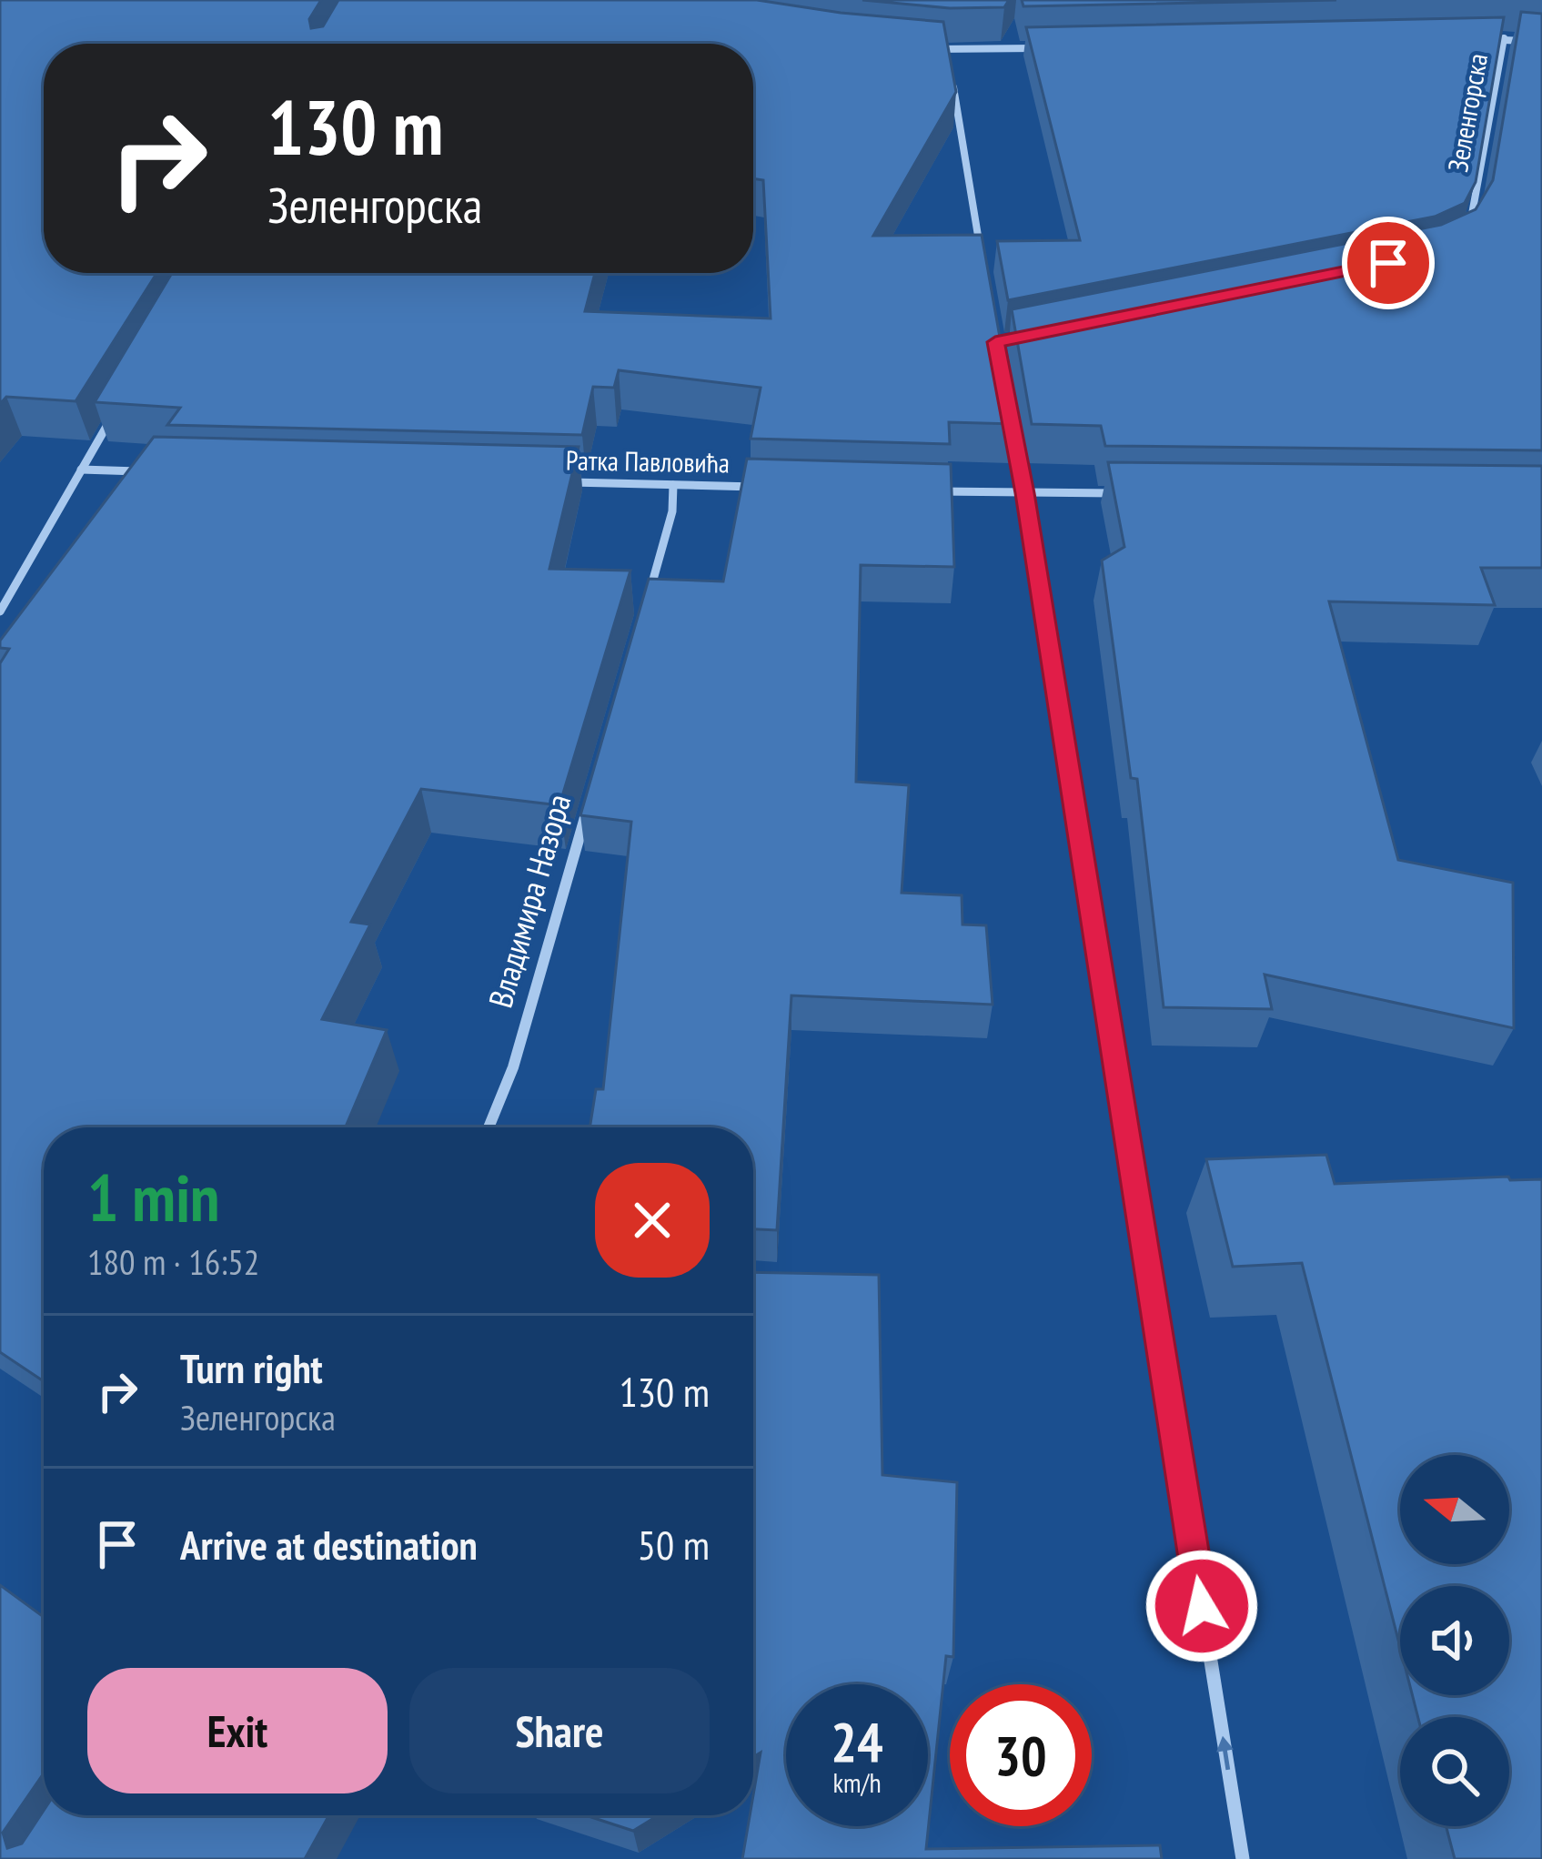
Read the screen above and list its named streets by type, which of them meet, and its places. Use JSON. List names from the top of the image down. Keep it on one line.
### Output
{"streets":{"street":["Зеленгорска","Ратка Павловића","Владимира Назора"]},"north":"left","page":{"turn":["130 m","Зеленгорска"],"heading":["1 min","180 m · 16:52"],"list":[{"name":"Turn right","note":"Зеленгорска","value":"130 m"},{"name":"Arrive at destination","value":"50 m"}],"buttons":["Exit","Share"],"speed":"24 km/h","limit":"30"}}
